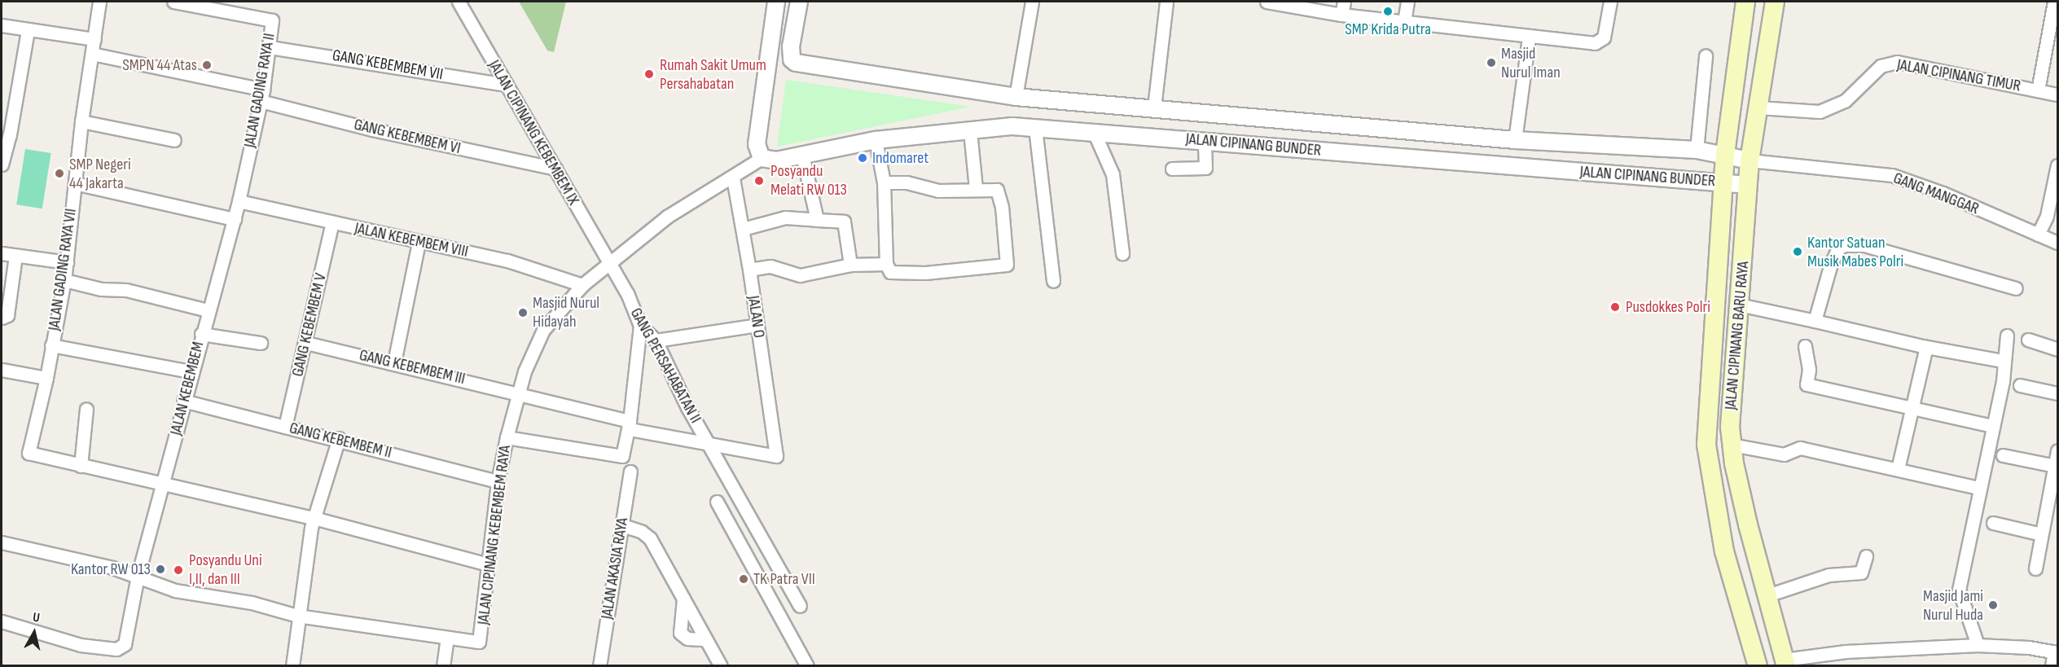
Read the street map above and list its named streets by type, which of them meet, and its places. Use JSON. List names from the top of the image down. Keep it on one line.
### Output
{"streets":{"main road":["JALAN CIPINANG BARU RAYA"],"street":["GANG KEBEMBEM VII","JALAN CIPINANG TIMUR","JALAN GADING RAYA II","JALAN CIPINANG KEBEMBEM IX","GANG KEBEMBEM VI","JALAN CIPINANG BUNDER","GANG MANGGAR","JALAN KEBEMBEM VIII","JALAN GADING RAYA VII","JALAN O","GANG KEBEMBEM V","GANG PERSAHABATAN II","GANG KEBEMBEM III","JALAN KEBEMBEM","GANG KEBEMBEM II","JALAN CIPINANG KEBEMBEM RAYA","JALAN AKASIA RAYA"]},"crossings":[["GANG KEBEMBEM VII","JALAN GADING RAYA II"],["GANG KEBEMBEM VII","JALAN CIPINANG KEBEMBEM IX"],["JALAN CIPINANG TIMUR","JALAN CIPINANG BARU RAYA"],["JALAN GADING RAYA II","GANG KEBEMBEM VI"],["JALAN GADING RAYA II","JALAN KEBEMBEM VIII"],["JALAN GADING RAYA II","JALAN KEBEMBEM"],["JALAN CIPINANG KEBEMBEM IX","GANG KEBEMBEM VI"],["JALAN CIPINANG KEBEMBEM IX","GANG PERSAHABATAN II"],["JALAN CIPINANG KEBEMBEM IX","JALAN CIPINANG KEBEMBEM RAYA"],["GANG KEBEMBEM VI","JALAN GADING RAYA VII"],["JALAN CIPINANG BUNDER","GANG MANGGAR"],["JALAN CIPINANG BUNDER","JALAN CIPINANG BARU RAYA"],["JALAN CIPINANG BUNDER","JALAN CIPINANG KEBEMBEM RAYA"],["GANG MANGGAR","JALAN CIPINANG BARU RAYA"],["JALAN KEBEMBEM VIII","GANG KEBEMBEM V"],["JALAN KEBEMBEM VIII","JALAN KEBEMBEM"],["JALAN KEBEMBEM VIII","JALAN CIPINANG KEBEMBEM RAYA"],["JALAN O","GANG KEBEMBEM III"],["JALAN O","JALAN CIPINANG KEBEMBEM RAYA"],["GANG KEBEMBEM V","GANG KEBEMBEM III"],["GANG KEBEMBEM V","GANG KEBEMBEM II"],["GANG PERSAHABATAN II","GANG KEBEMBEM III"],["GANG PERSAHABATAN II","JALAN CIPINANG KEBEMBEM RAYA"],["GANG KEBEMBEM III","JALAN CIPINANG KEBEMBEM RAYA"],["JALAN KEBEMBEM","GANG KEBEMBEM II"],["GANG KEBEMBEM II","JALAN CIPINANG KEBEMBEM RAYA"]],"places":["SMP Krida Putra","Masjid Nurul Iman","SMPN 44 Atas","Rumah Sakit Umum Persahabatan","Indomaret","SMP Negeri 44 Jakarta","Posyandu Melati RW 013","Kantor Satuan Musik Mabes Polri","Pusdokkes Polri","Masjid Nurul Hidayah","Kantor RW 013","Posyandu Uni I,II, dan III","TK Patra VII","Masjid Jami Nurul Huda"],"north":"top"}
